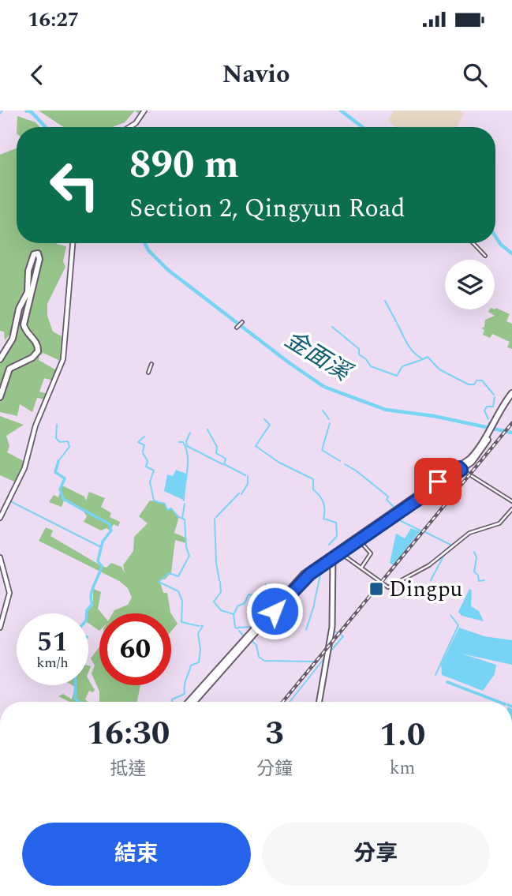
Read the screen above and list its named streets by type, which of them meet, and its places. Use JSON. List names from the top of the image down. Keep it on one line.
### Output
{"water":["金面溪"],"places":{"transit":["Dingpu"]},"page":{"status":"16:27","header":"Navio","turn":["890 m","Section 2, Qingyun Road"],"speed":"51 km/h","limit":"60","eta":["16:30","抵達","3","分鐘","1.0","km"],"buttons":["結束","分享"]}}
